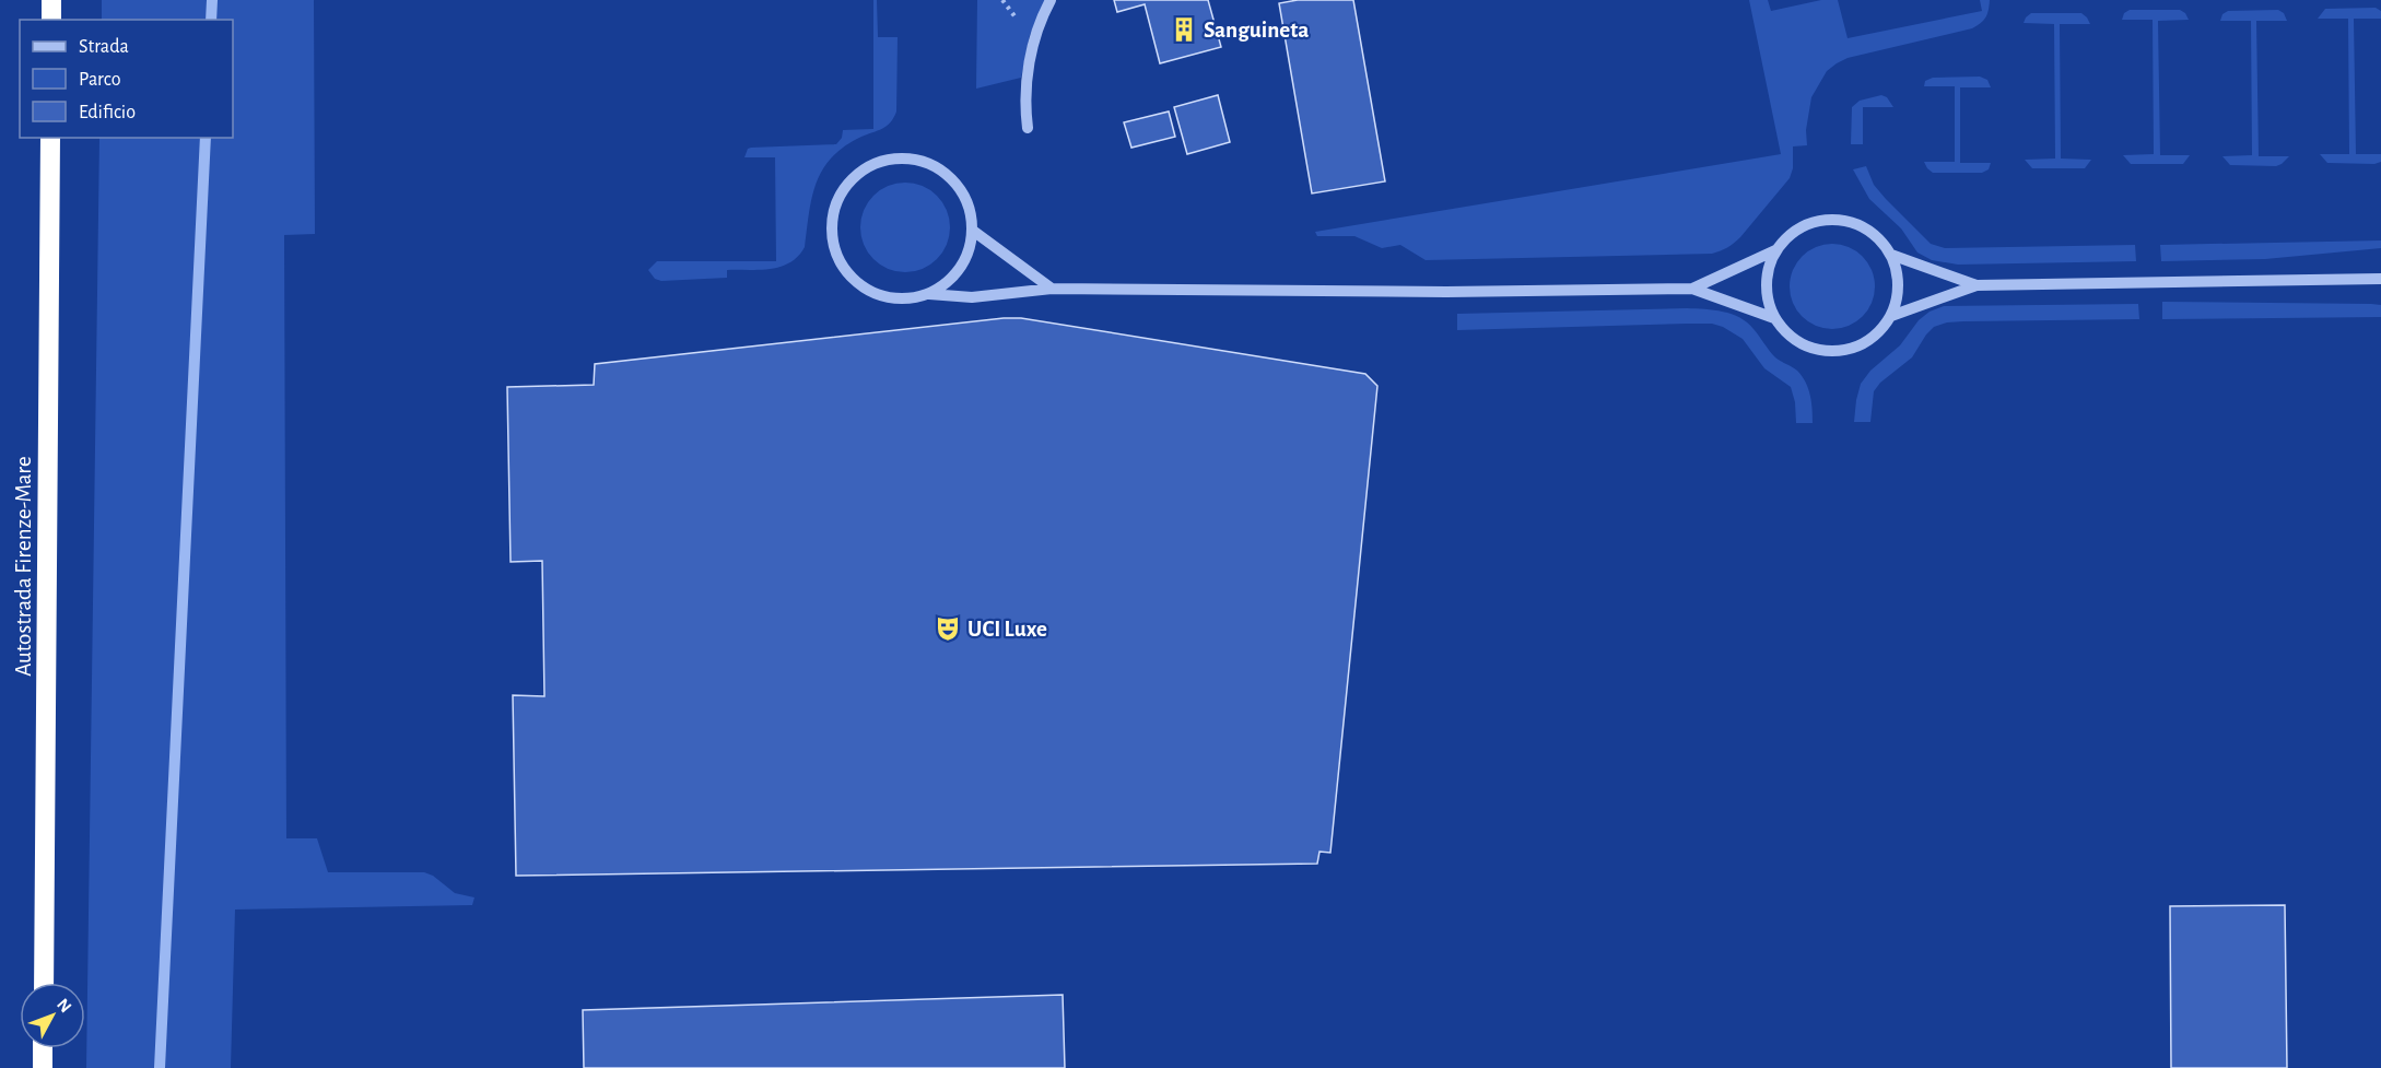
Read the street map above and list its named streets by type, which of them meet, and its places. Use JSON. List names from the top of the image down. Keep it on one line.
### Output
{"streets":{"highway":["Autostrada Firenze-Mare"]},"places":{"building":["Sanguineta"],"theatre":["UCI Luxe"]},"legend":["Strada","Parco","Edificio"],"north":"top right"}
